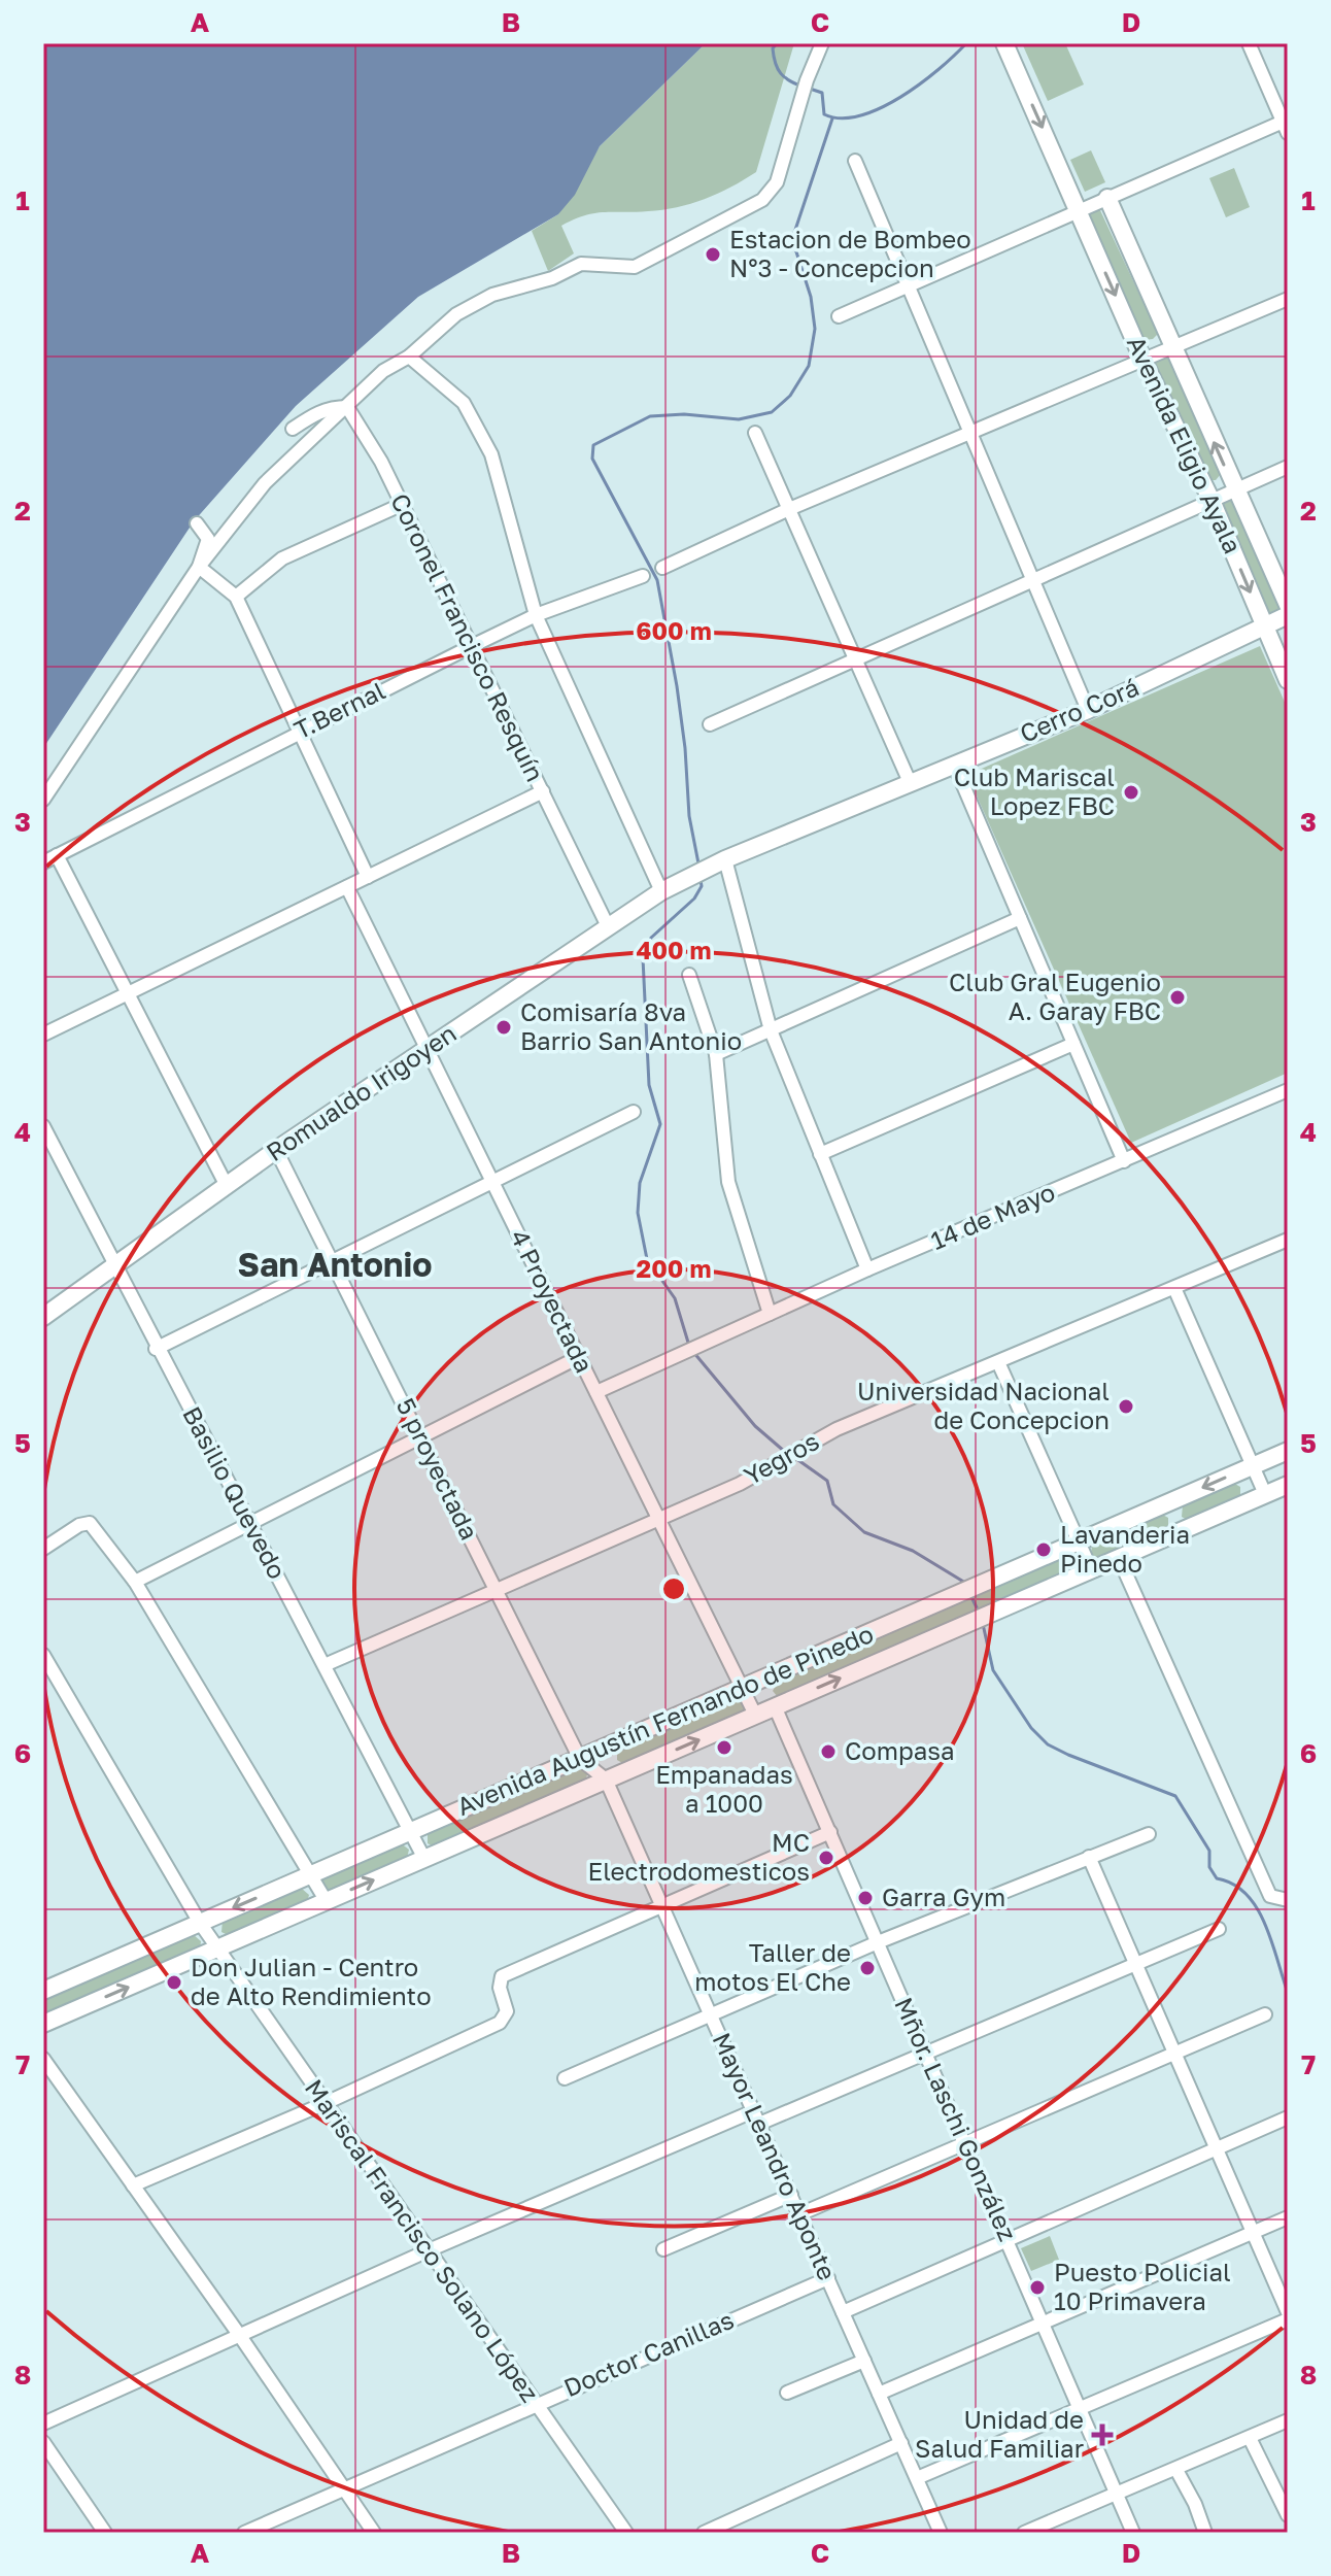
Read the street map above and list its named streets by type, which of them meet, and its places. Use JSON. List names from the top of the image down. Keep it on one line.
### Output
{"streets":{"street":["Avenida Eligio Ayala","Coronel Francisco Resquín","T.Bernal","Cerro Corá","Romualdo Irigoyen","14 de Mayo","4 Proyectada","Yegros","5 proyectada","Basilio Quevedo","Avenida Augustín Fernando de Pinedo","Mñor. Laschi González","Mayor Leandro Aponte","Mariscal Francisco Solano López","Doctor Canillas"]},"crossings":[["Avenida Eligio Ayala","Cerro Corá"],["Coronel Francisco Resquín","T.Bernal"],["Coronel Francisco Resquín","Romualdo Irigoyen"],["Cerro Corá","Romualdo Irigoyen"],["Romualdo Irigoyen","4 Proyectada"],["Romualdo Irigoyen","5 proyectada"],["Romualdo Irigoyen","Basilio Quevedo"],["14 de Mayo","4 Proyectada"],["4 Proyectada","Yegros"],["4 Proyectada","Avenida Augustín Fernando de Pinedo"],["Yegros","5 proyectada"],["Yegros","Basilio Quevedo"],["5 proyectada","Avenida Augustín Fernando de Pinedo"],["5 proyectada","Mayor Leandro Aponte"],["Basilio Quevedo","Avenida Augustín Fernando de Pinedo"],["Avenida Augustín Fernando de Pinedo","Mñor. Laschi González"],["Avenida Augustín Fernando de Pinedo","Mayor Leandro Aponte"],["Avenida Augustín Fernando de Pinedo","Mariscal Francisco Solano López"],["Mayor Leandro Aponte","Doctor Canillas"],["Mariscal Francisco Solano López","Doctor Canillas"]],"districts":["San Antonio"],"places":{"other":["Estacion de Bombeo N°3 - Concepcion","Club Mariscal Lopez FBC","Club Gral Eugenio A. Garay FBC","Comisaría 8va Barrio San Antonio","Universidad Nacional de Concepcion","Lavanderia Pinedo","Empanadas a 1000","Compasa","MC Electrodomesticos","Garra Gym","Taller de motos El Che","Don Julian - Centro de Alto Rendimiento","Puesto Policial 10 Primavera"],"health":["Unidad de Salud Familiar"]},"grid":{"columns":["A","B","C","D"],"rows":["1","2","3","4","5","6","7","8"]},"rings":["600 m","400 m","200 m"]}
